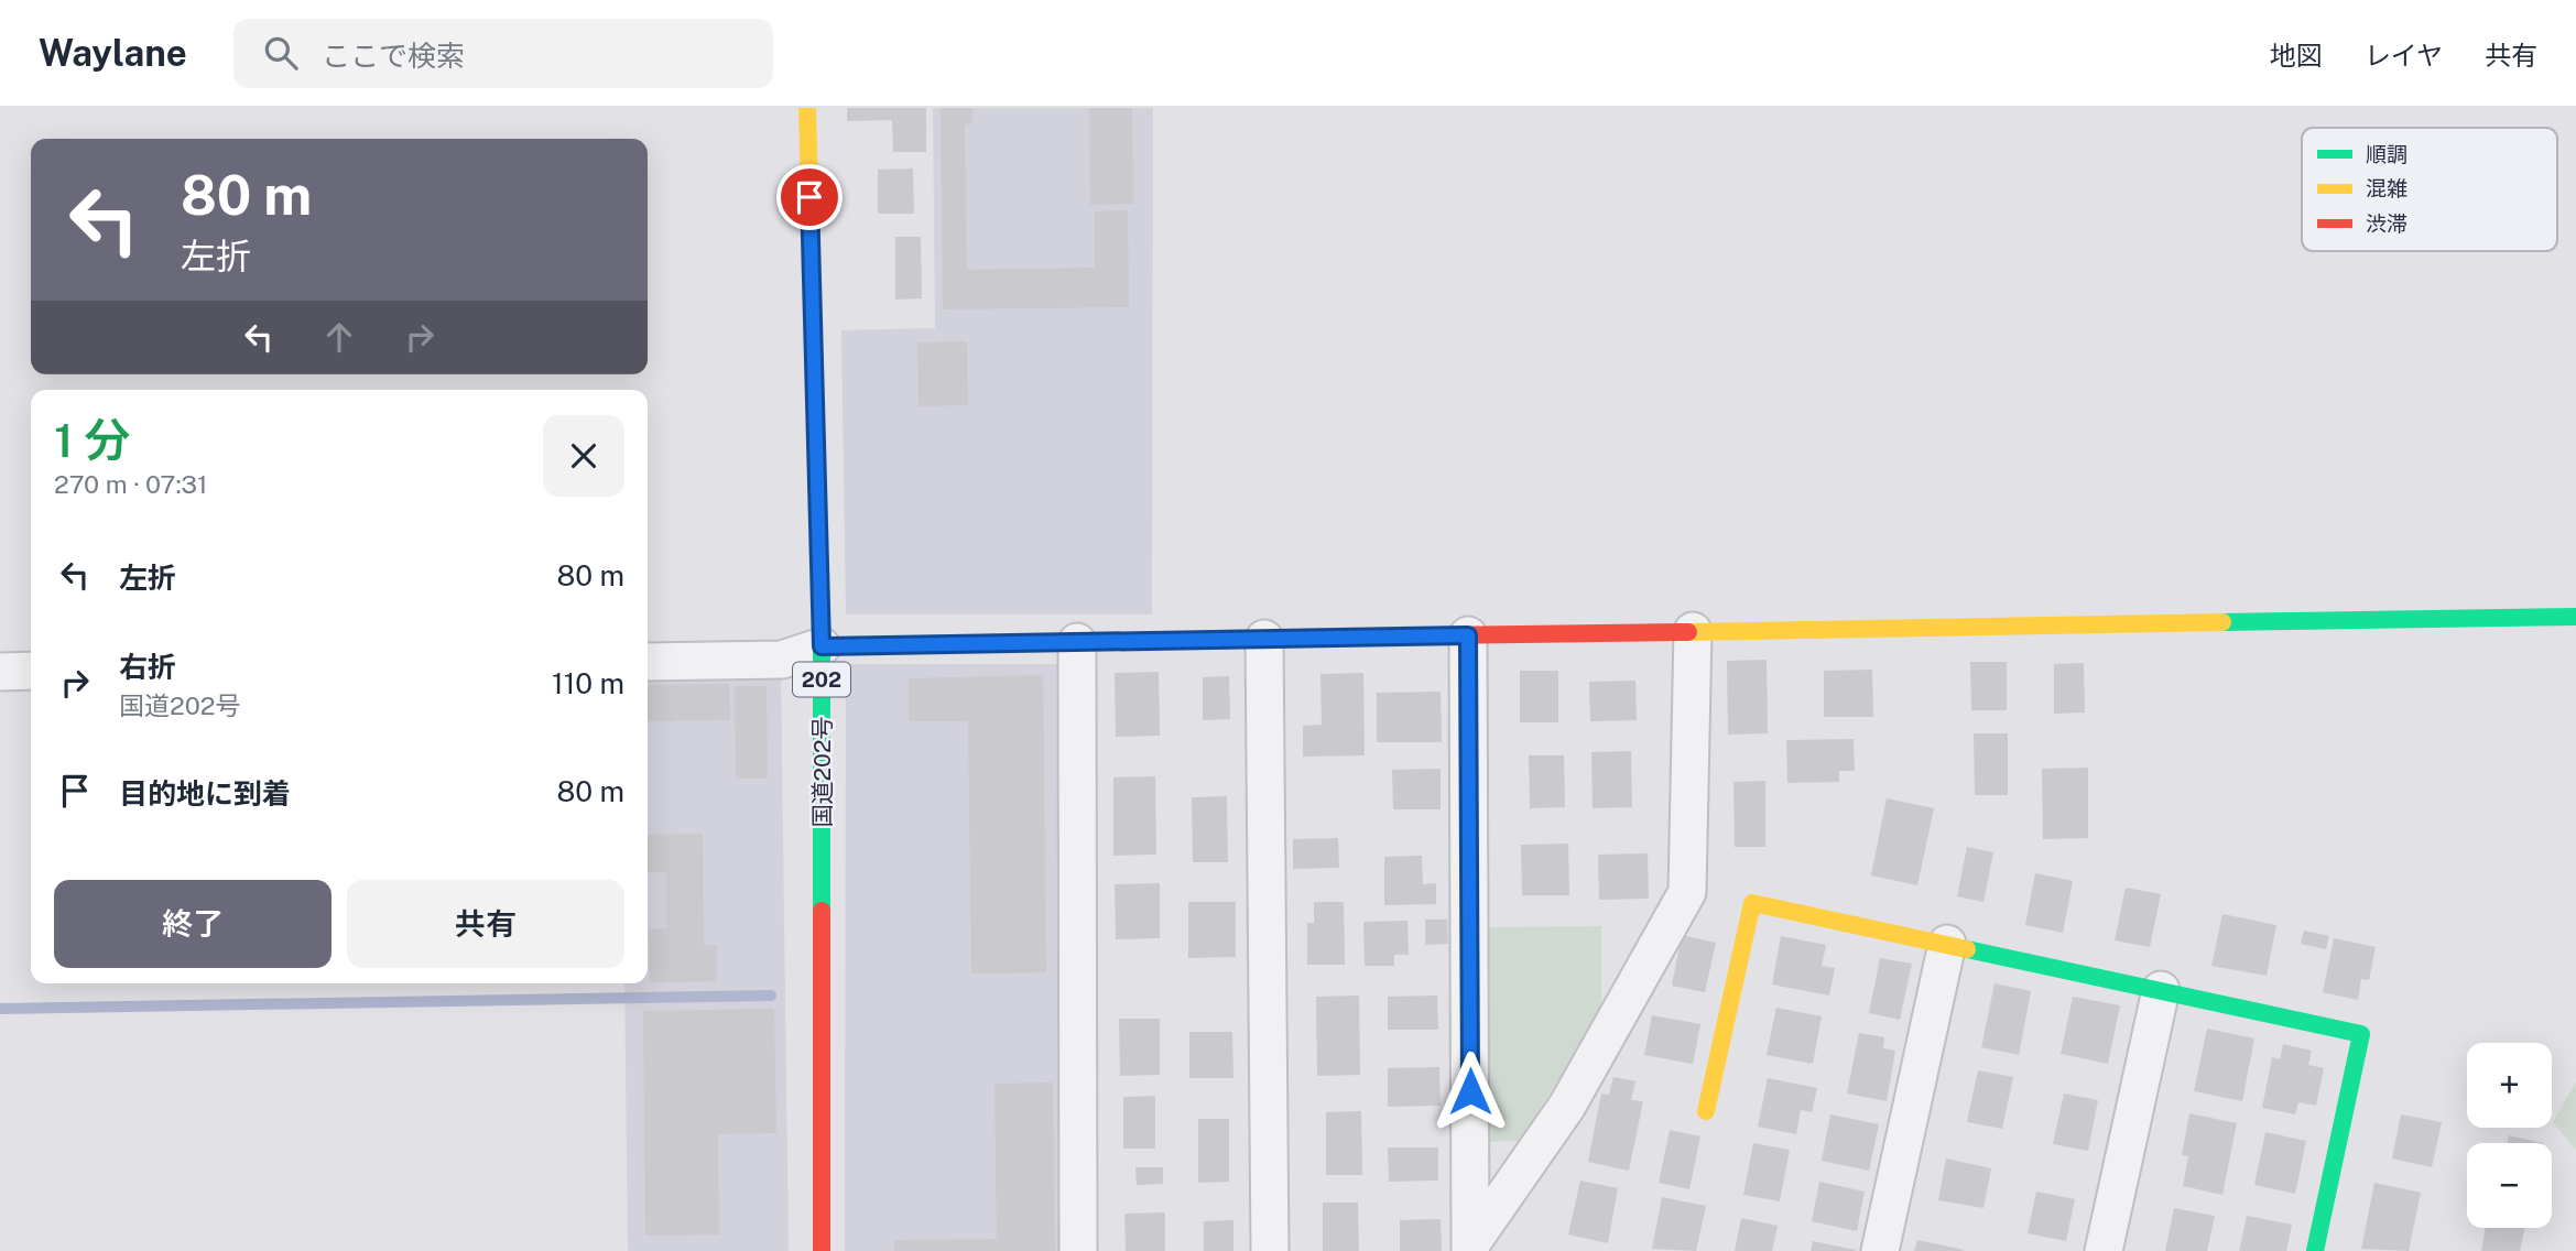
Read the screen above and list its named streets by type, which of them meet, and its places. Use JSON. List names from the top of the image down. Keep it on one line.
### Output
{"streets":{"main road":["202","国道202号"]},"legend":["順調","混雑","渋滞"],"page":{"header":"Waylane","search":"ここで検索","nav":["地図","レイヤ","共有"],"turn":["80 m","左折"],"heading":["1 分","270 m · 07:31"],"list":[{"name":"左折","value":"80 m"},{"name":"右折","note":"国道202号","value":"110 m"},{"name":"目的地に到着","value":"80 m"}],"buttons":["終了","共有"],"map_buttons":["+","−"]}}
